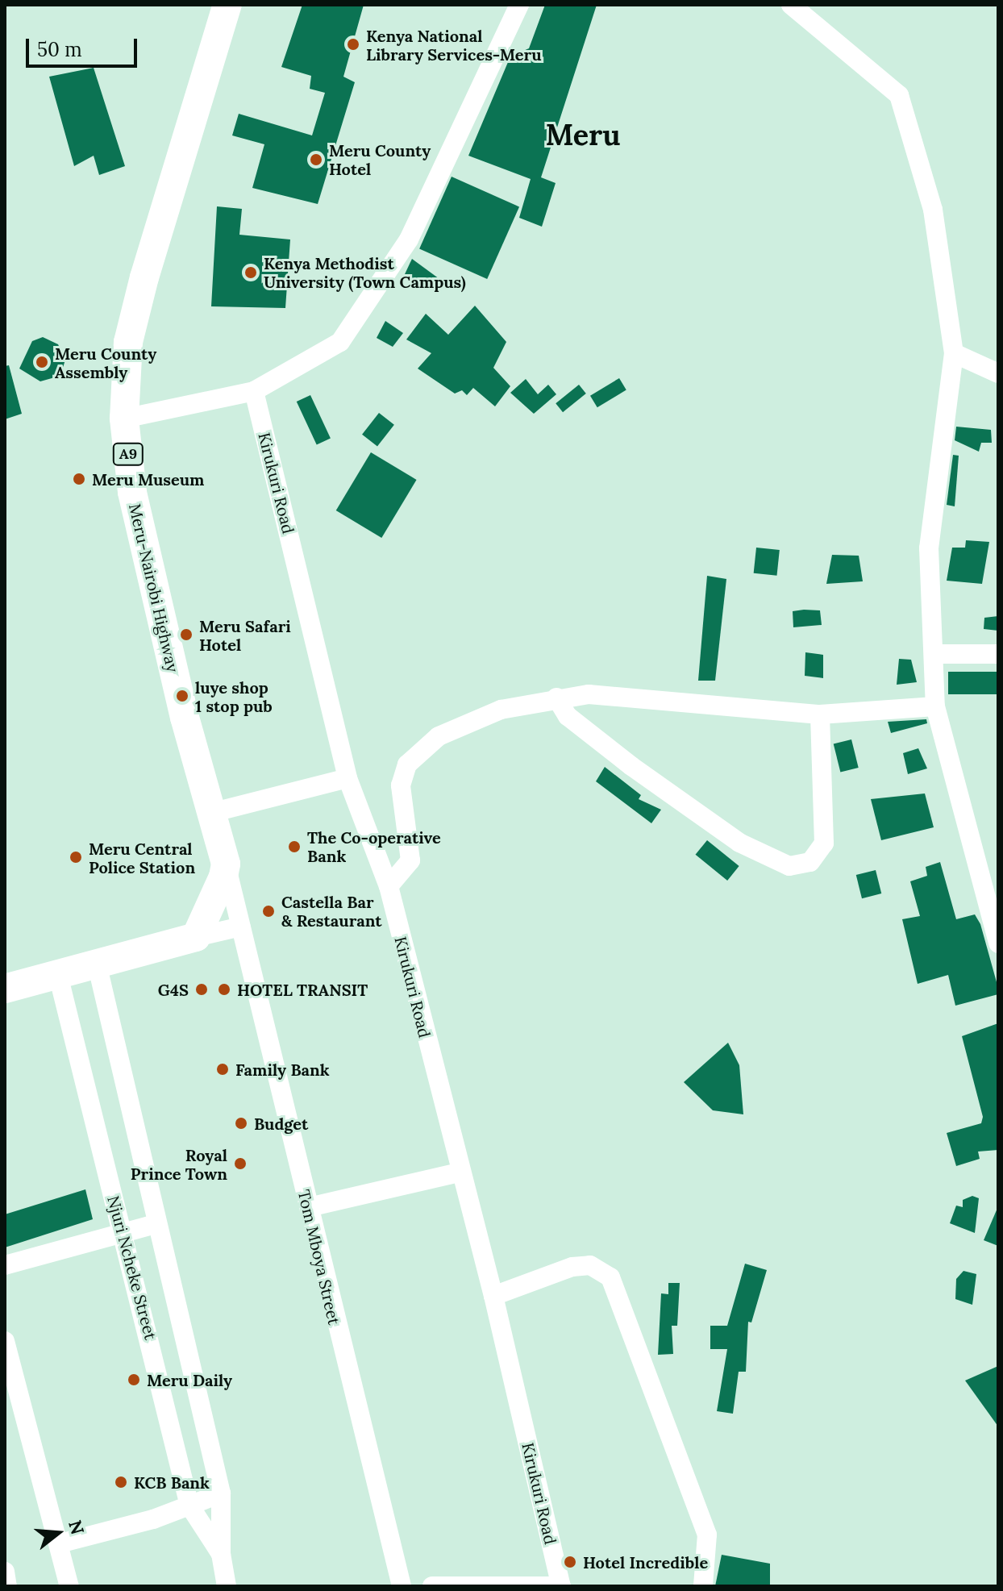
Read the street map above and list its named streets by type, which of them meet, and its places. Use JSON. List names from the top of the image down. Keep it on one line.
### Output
{"streets":{"highway":["A9","Meru-Nairobi Highway"],"street":["Kirukuri Road","Tom Mboya Street","Njuri Ncheke Street"]},"crossings":[["Meru-Nairobi Highway","Tom Mboya Street"]],"districts":["Meru"],"places":["Kenya National Library Services-Meru","Meru County Hotel","Kenya Methodist University (Town Campus)","Meru County Assembly","Meru Museum","Meru Safari Hotel","luye shop 1 stop pub","The Co-operative Bank","Meru Central Police Station","Castella Bar & Restaurant","G4S","HOTEL TRANSIT","Family Bank","Budget","Royal Prince Town","Meru Daily","KCB Bank","Hotel Incredible"],"scale_bar":"50 m","north":"right"}
